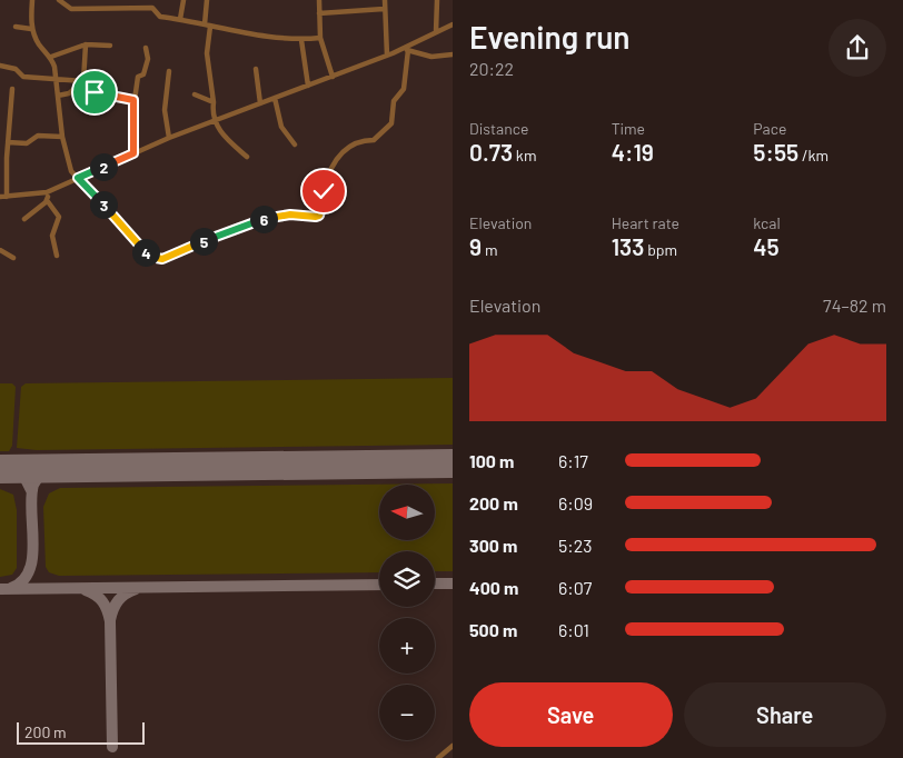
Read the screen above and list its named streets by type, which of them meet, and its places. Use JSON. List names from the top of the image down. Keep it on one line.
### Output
{"scale_bar":"200 m","north":"left","page":{"heading":["Evening run","20:22"],"stats":[["Distance","0.73 km"],["Time","4:19"],["Pace","5:55 /km"],["Elevation","9 m"],["Heart rate","133 bpm"],["kcal","45"]],"pins":["2","3","6","5","4"],"chart":["Elevation","74–82 m"],"list":[{"name":"100 m","note":"6:17"},{"name":"200 m","note":"6:09"},{"name":"300 m","note":"5:23"},{"name":"400 m","note":"6:07"},{"name":"500 m","note":"6:01"}],"map_buttons":["+","−"],"buttons":["Save","Share"],"scale":"200 m"}}
